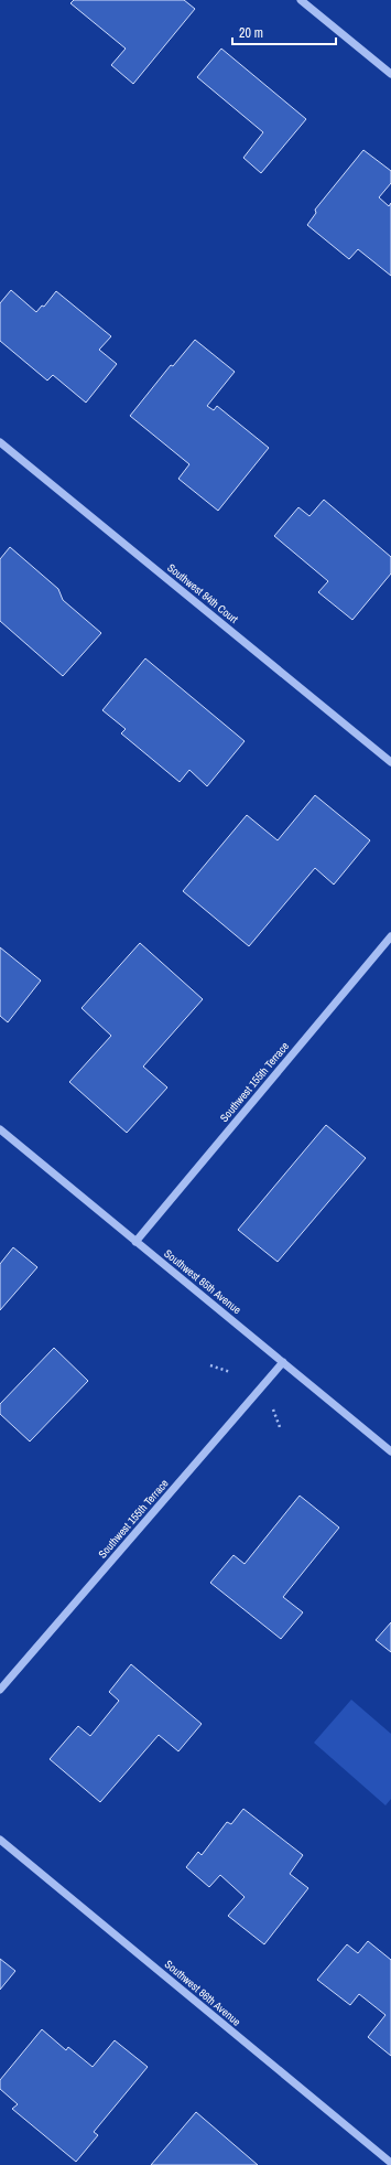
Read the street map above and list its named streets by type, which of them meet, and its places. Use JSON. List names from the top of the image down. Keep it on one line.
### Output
{"streets":{"street":["Southwest 84th Court","Southwest 155th Terrace","Southwest 85th Avenue","Southwest 86th Avenue"]},"crossings":[["Southwest 155th Terrace","Southwest 85th Avenue"]],"scale_bar":"20 m"}
